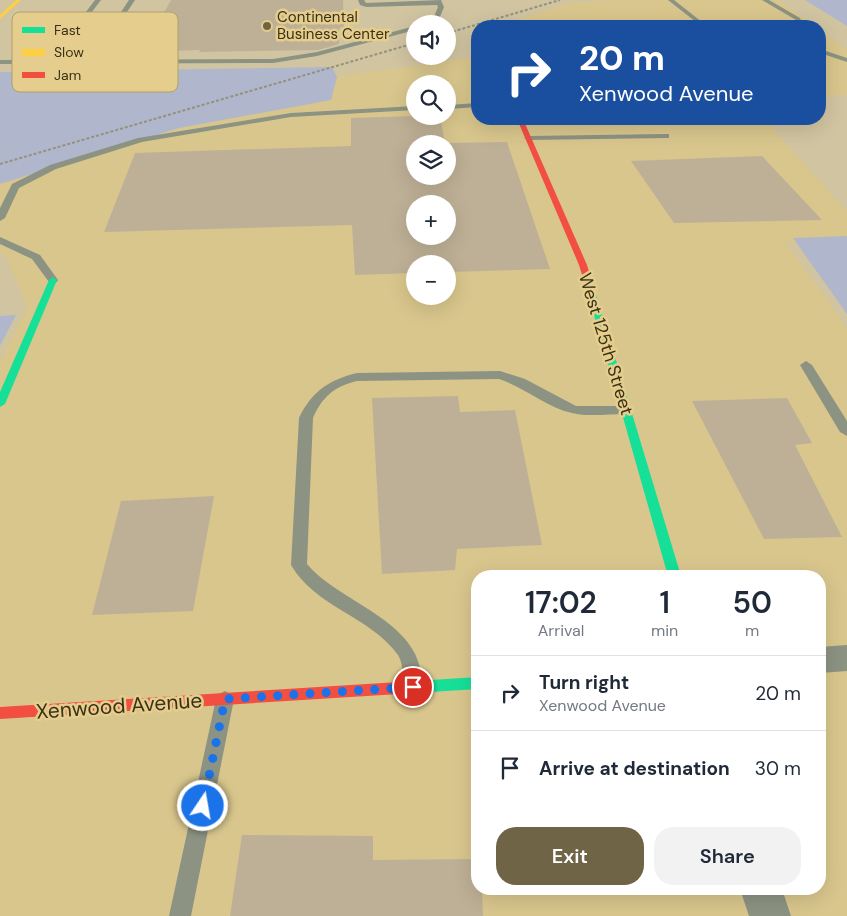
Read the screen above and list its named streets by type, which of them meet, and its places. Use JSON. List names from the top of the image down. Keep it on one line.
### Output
{"streets":{"street":["West 125th Street","Xenwood Avenue"]},"places":["Continental Business Center"],"legend":["Fast","Slow","Jam"],"page":{"map_buttons":["+","−"],"turn":["20 m","Xenwood Avenue"],"eta":["17:02","Arrival","1","min","50","m"],"list":[{"name":"Turn right","note":"Xenwood Avenue","value":"20 m"},{"name":"Arrive at destination","value":"30 m"}],"buttons":["Exit","Share"]}}
